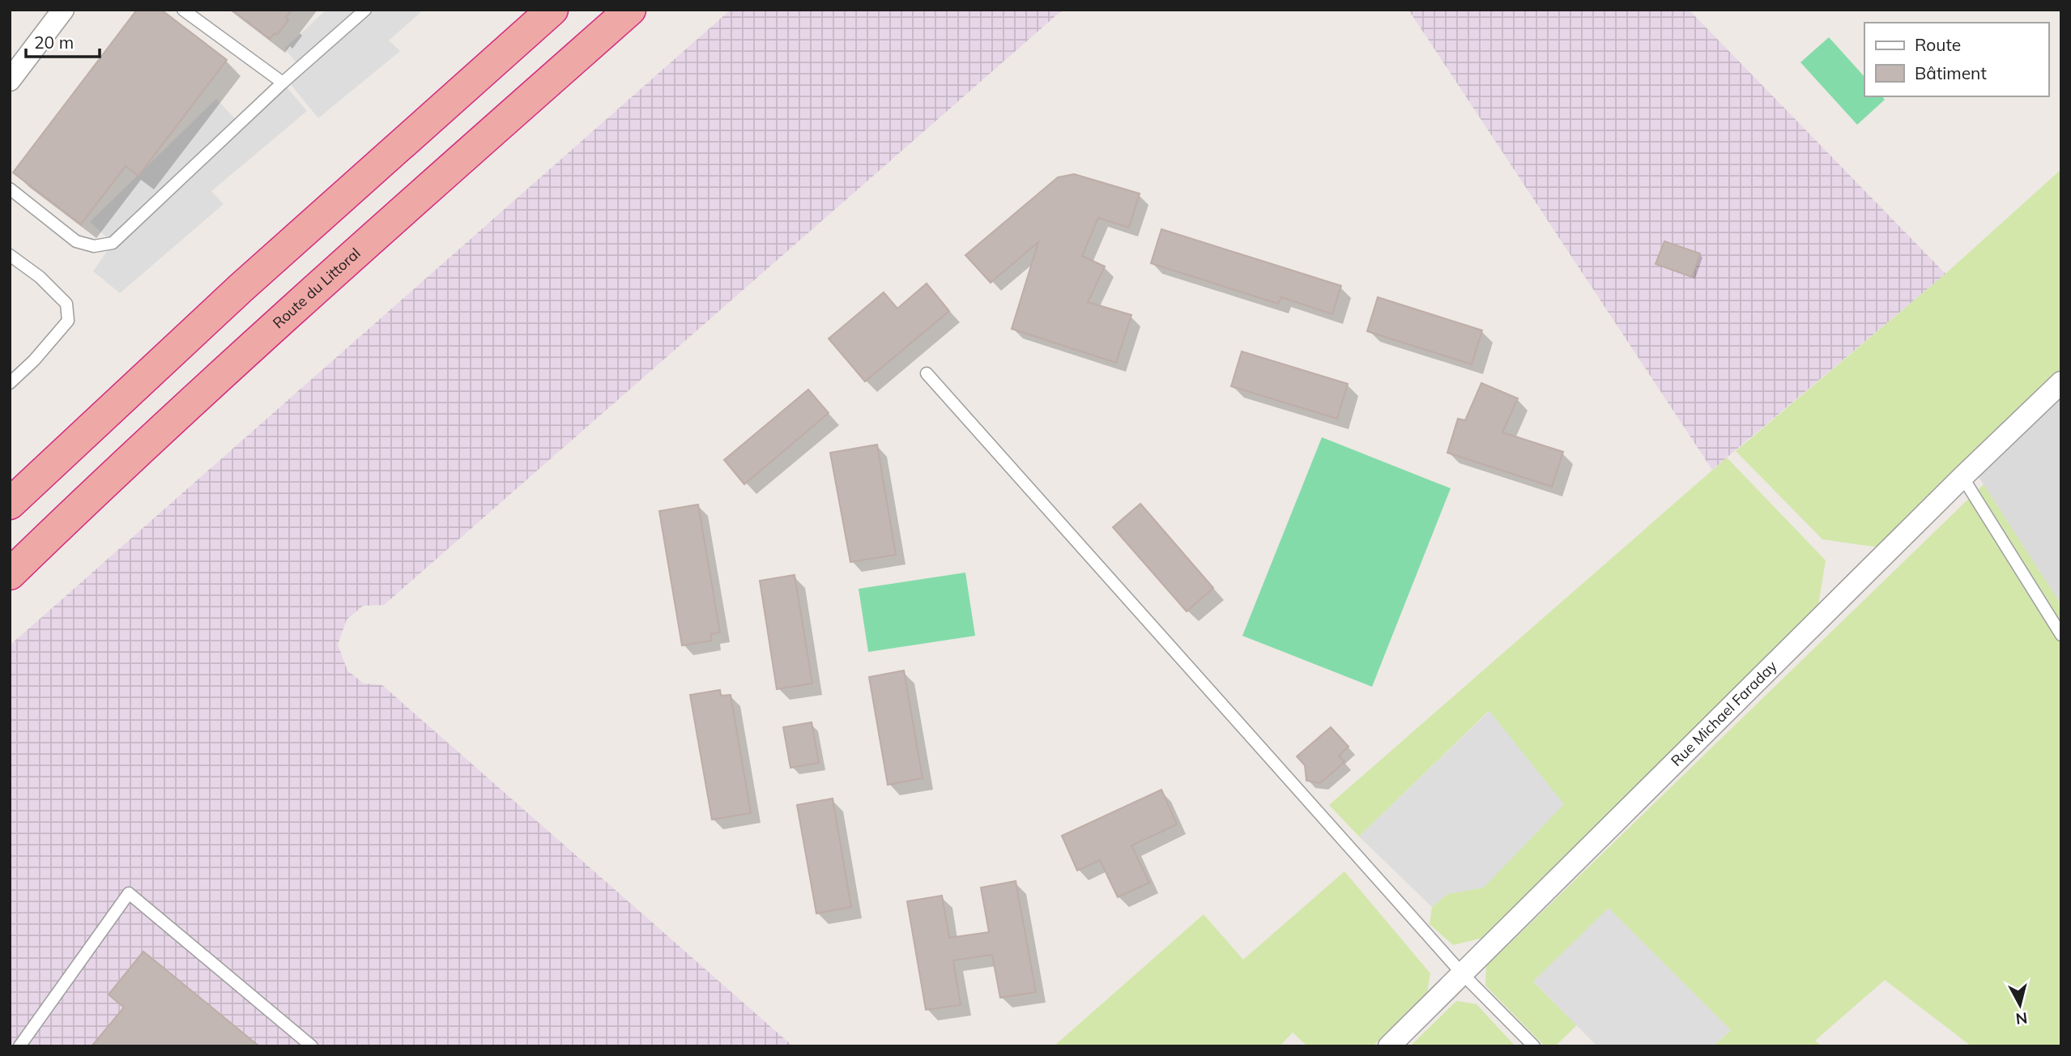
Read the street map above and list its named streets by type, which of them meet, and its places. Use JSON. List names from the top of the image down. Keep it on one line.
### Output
{"streets":{"highway":["Route du Littoral"],"street":["Rue Michael Faraday"]},"legend":["Route","Bâtiment"],"scale_bar":"20 m","north":"bottom"}
